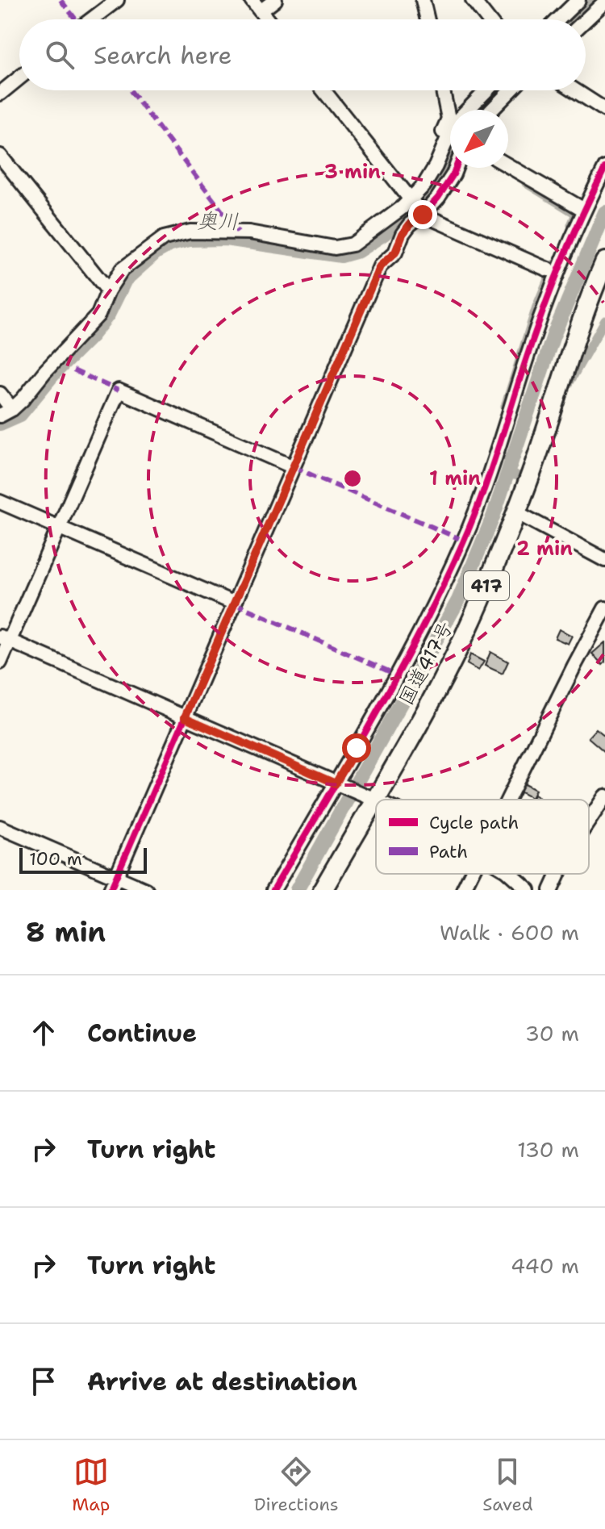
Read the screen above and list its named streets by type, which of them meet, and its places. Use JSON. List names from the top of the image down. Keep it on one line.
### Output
{"streets":{"highway":["417","国道417号"]},"water":["奥川"],"legend":["Cycle path","Path"],"scale_bar":"100 m","north":"bottom left","page":{"search":"Search here","scale":"100 m","heading":["8 min","Walk · 600 m"],"list":[["Continue","30 m"],["Turn right","130 m"],["Turn right","440 m"],"Arrive at destination"],"nav":["Map","Directions","Saved"]},"rings":["3 min","1 min","2 min"]}
